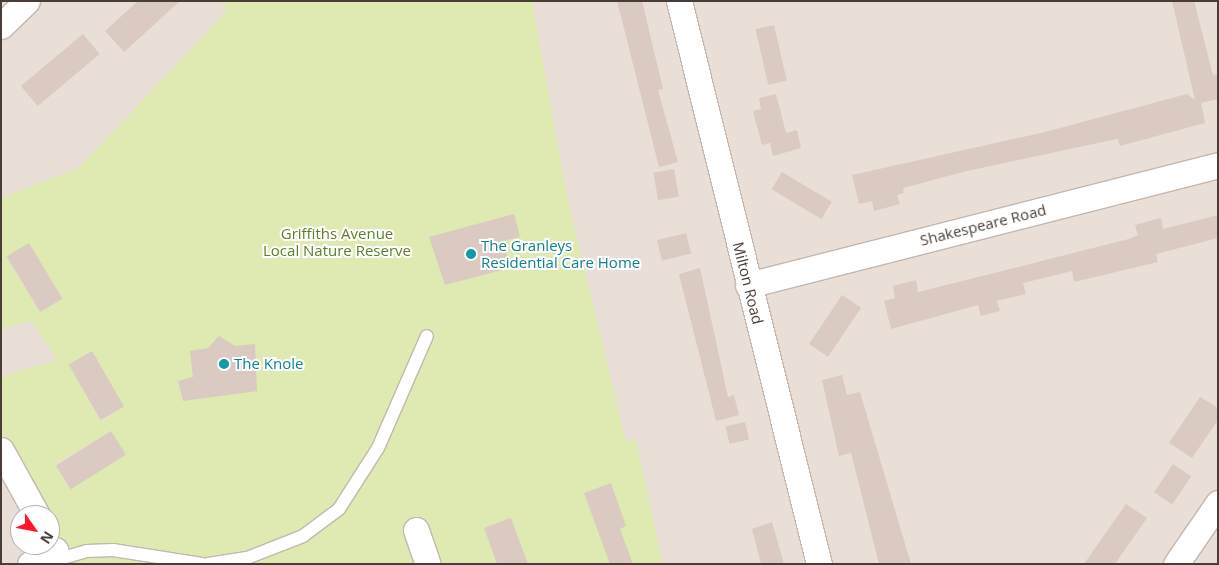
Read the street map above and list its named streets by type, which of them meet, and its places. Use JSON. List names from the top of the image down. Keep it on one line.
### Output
{"streets":{"street":["Shakespeare Road","Milton Road"]},"crossings":[["Shakespeare Road","Milton Road"]],"parks":["Griffiths Avenue Local Nature Reserve"],"places":["The Granleys Residential Care Home","The Knole"],"north":"bottom right"}
